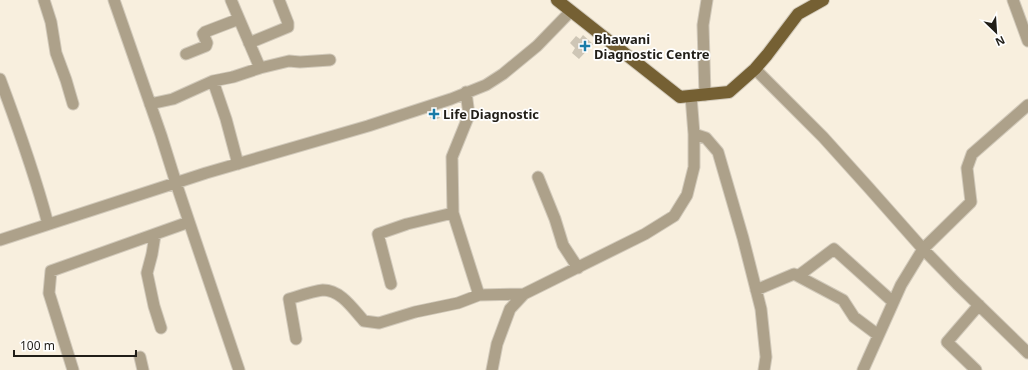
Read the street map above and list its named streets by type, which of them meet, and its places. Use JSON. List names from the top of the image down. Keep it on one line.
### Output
{"places":{"health":["Bhawani Diagnostic Centre","Life Diagnostic"]},"scale_bar":"100 m","north":"bottom right"}
